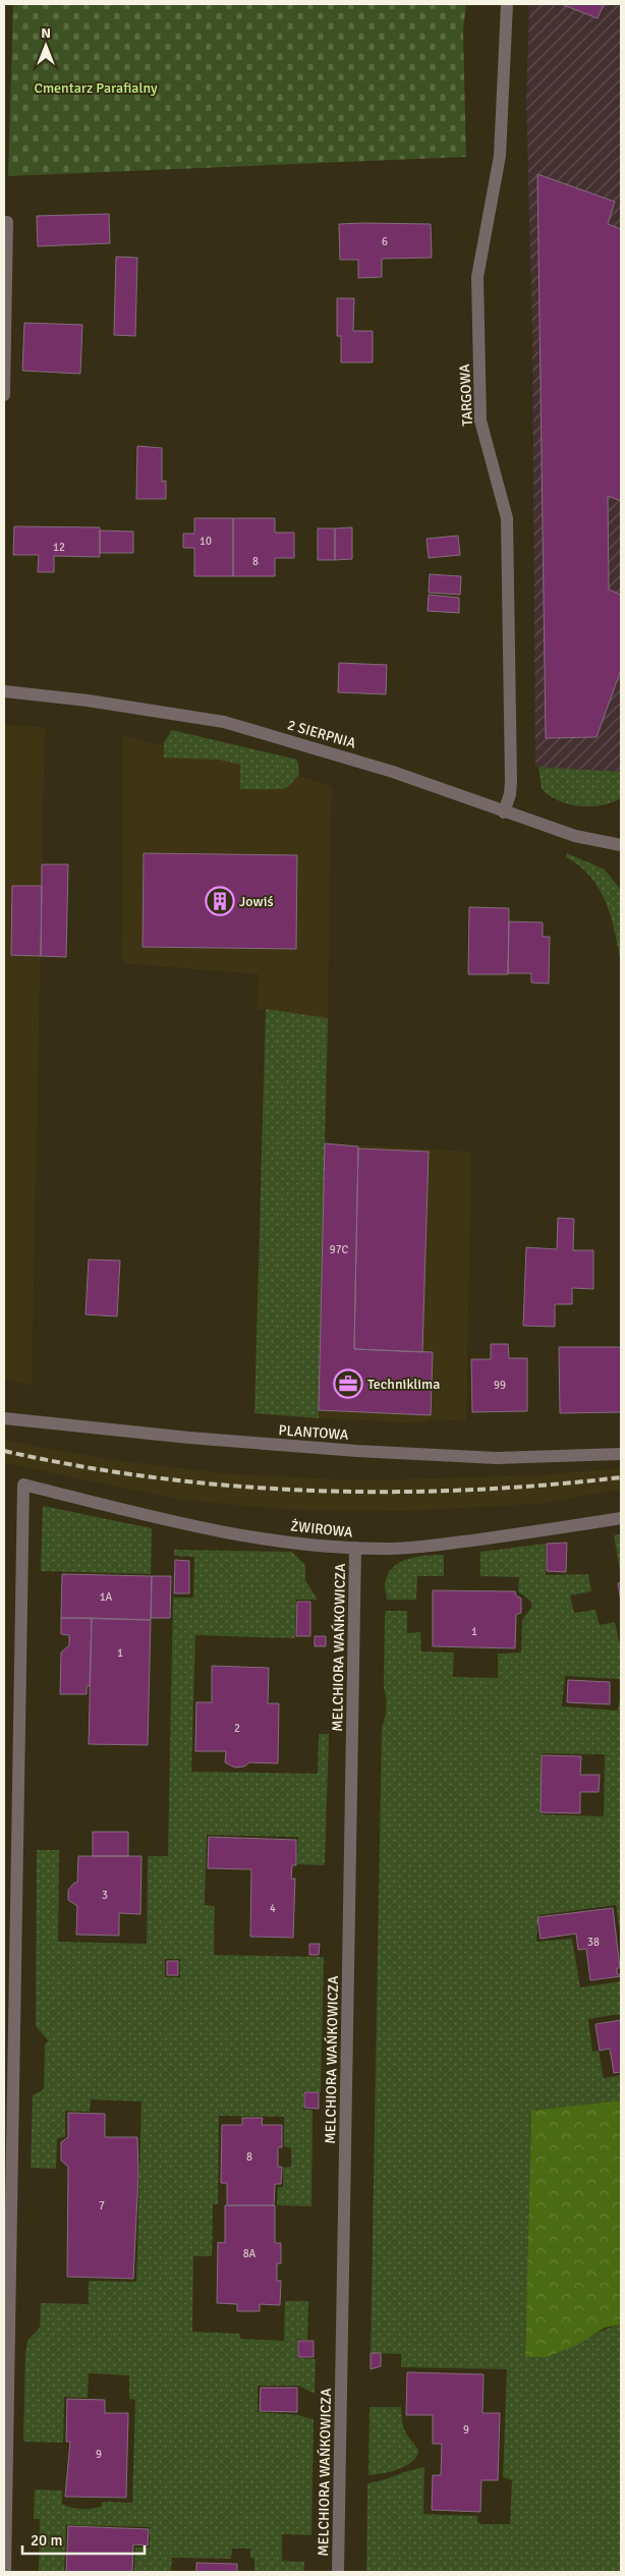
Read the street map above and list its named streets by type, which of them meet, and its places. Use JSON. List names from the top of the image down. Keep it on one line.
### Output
{"streets":{"street":["TARGOWA","2 SIERPNIA","PLANTOWA","ŻWIROWA","MELCHIORA WAŃKOWICZA"]},"crossings":[["TARGOWA","2 SIERPNIA"],["ŻWIROWA","MELCHIORA WAŃKOWICZA"]],"parks":["Cmentarz Parafialny"],"places":{"building":["Jowiś"],"office":["Techniklima"]},"house_numbers":["6","10","12","8","97C","99","1A","1","1","2","3","4","38","8","7","8A","9","9"],"scale_bar":"20 m","north":"top"}
